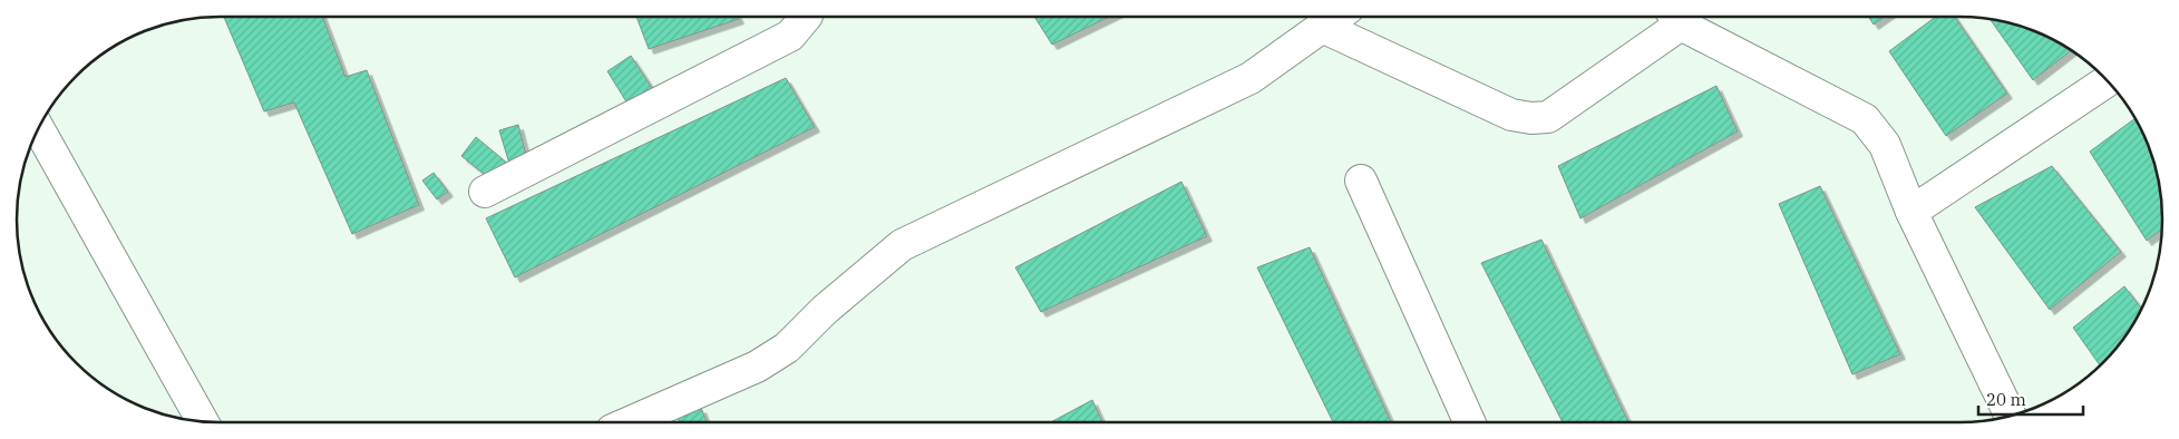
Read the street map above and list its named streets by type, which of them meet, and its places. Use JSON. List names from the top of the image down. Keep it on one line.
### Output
{"scale_bar":"20 m"}
